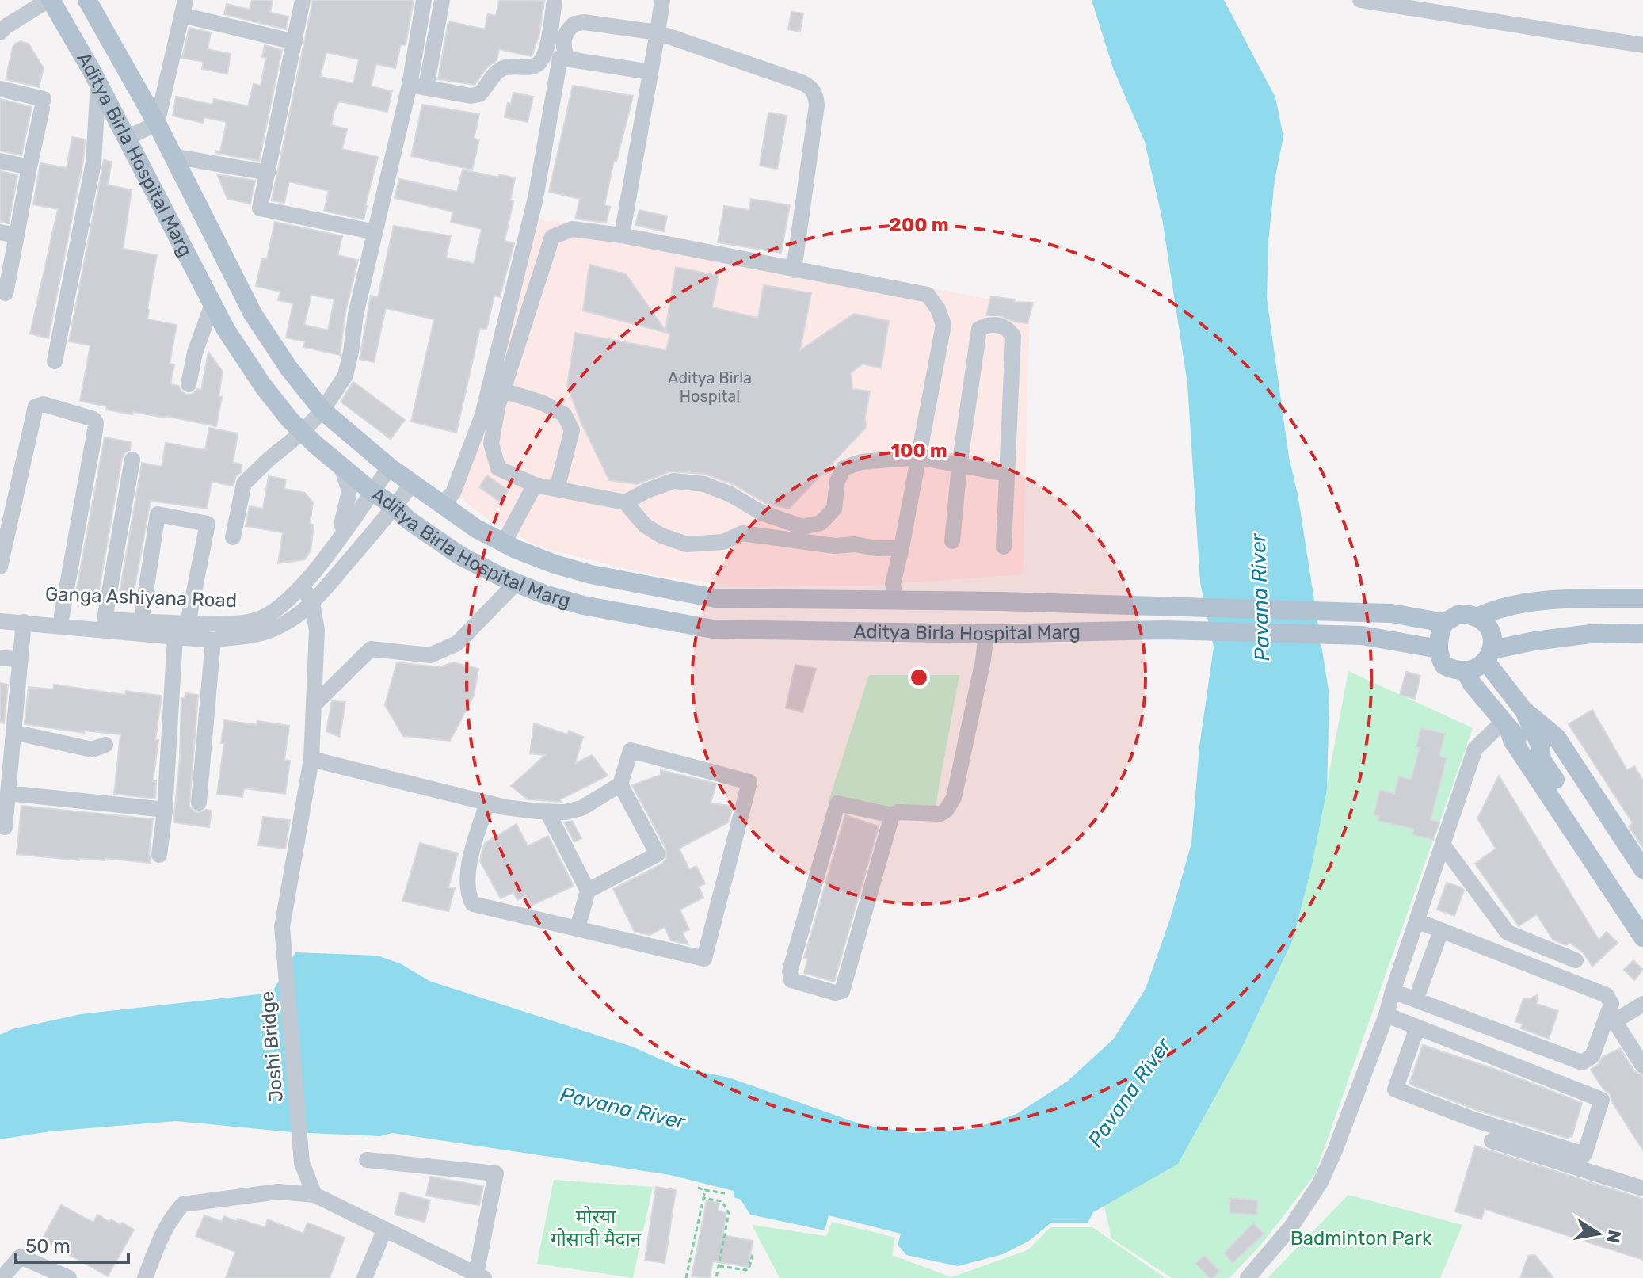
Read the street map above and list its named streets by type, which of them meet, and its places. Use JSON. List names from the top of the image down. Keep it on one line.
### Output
{"streets":{"main road":["Aditya Birla Hospital Marg"],"street":["Ganga Ashiyana Road","Joshi Bridge"]},"crossings":[["Aditya Birla Hospital Marg","Ganga Ashiyana Road"]],"water":["Pavana River"],"parks":["मोरया गोसावी मैदान","Badminton Park"],"house_numbers":["Aditya Birla Hospital"],"scale_bar":"50 m","north":"right","rings":["200 m","100 m"]}
